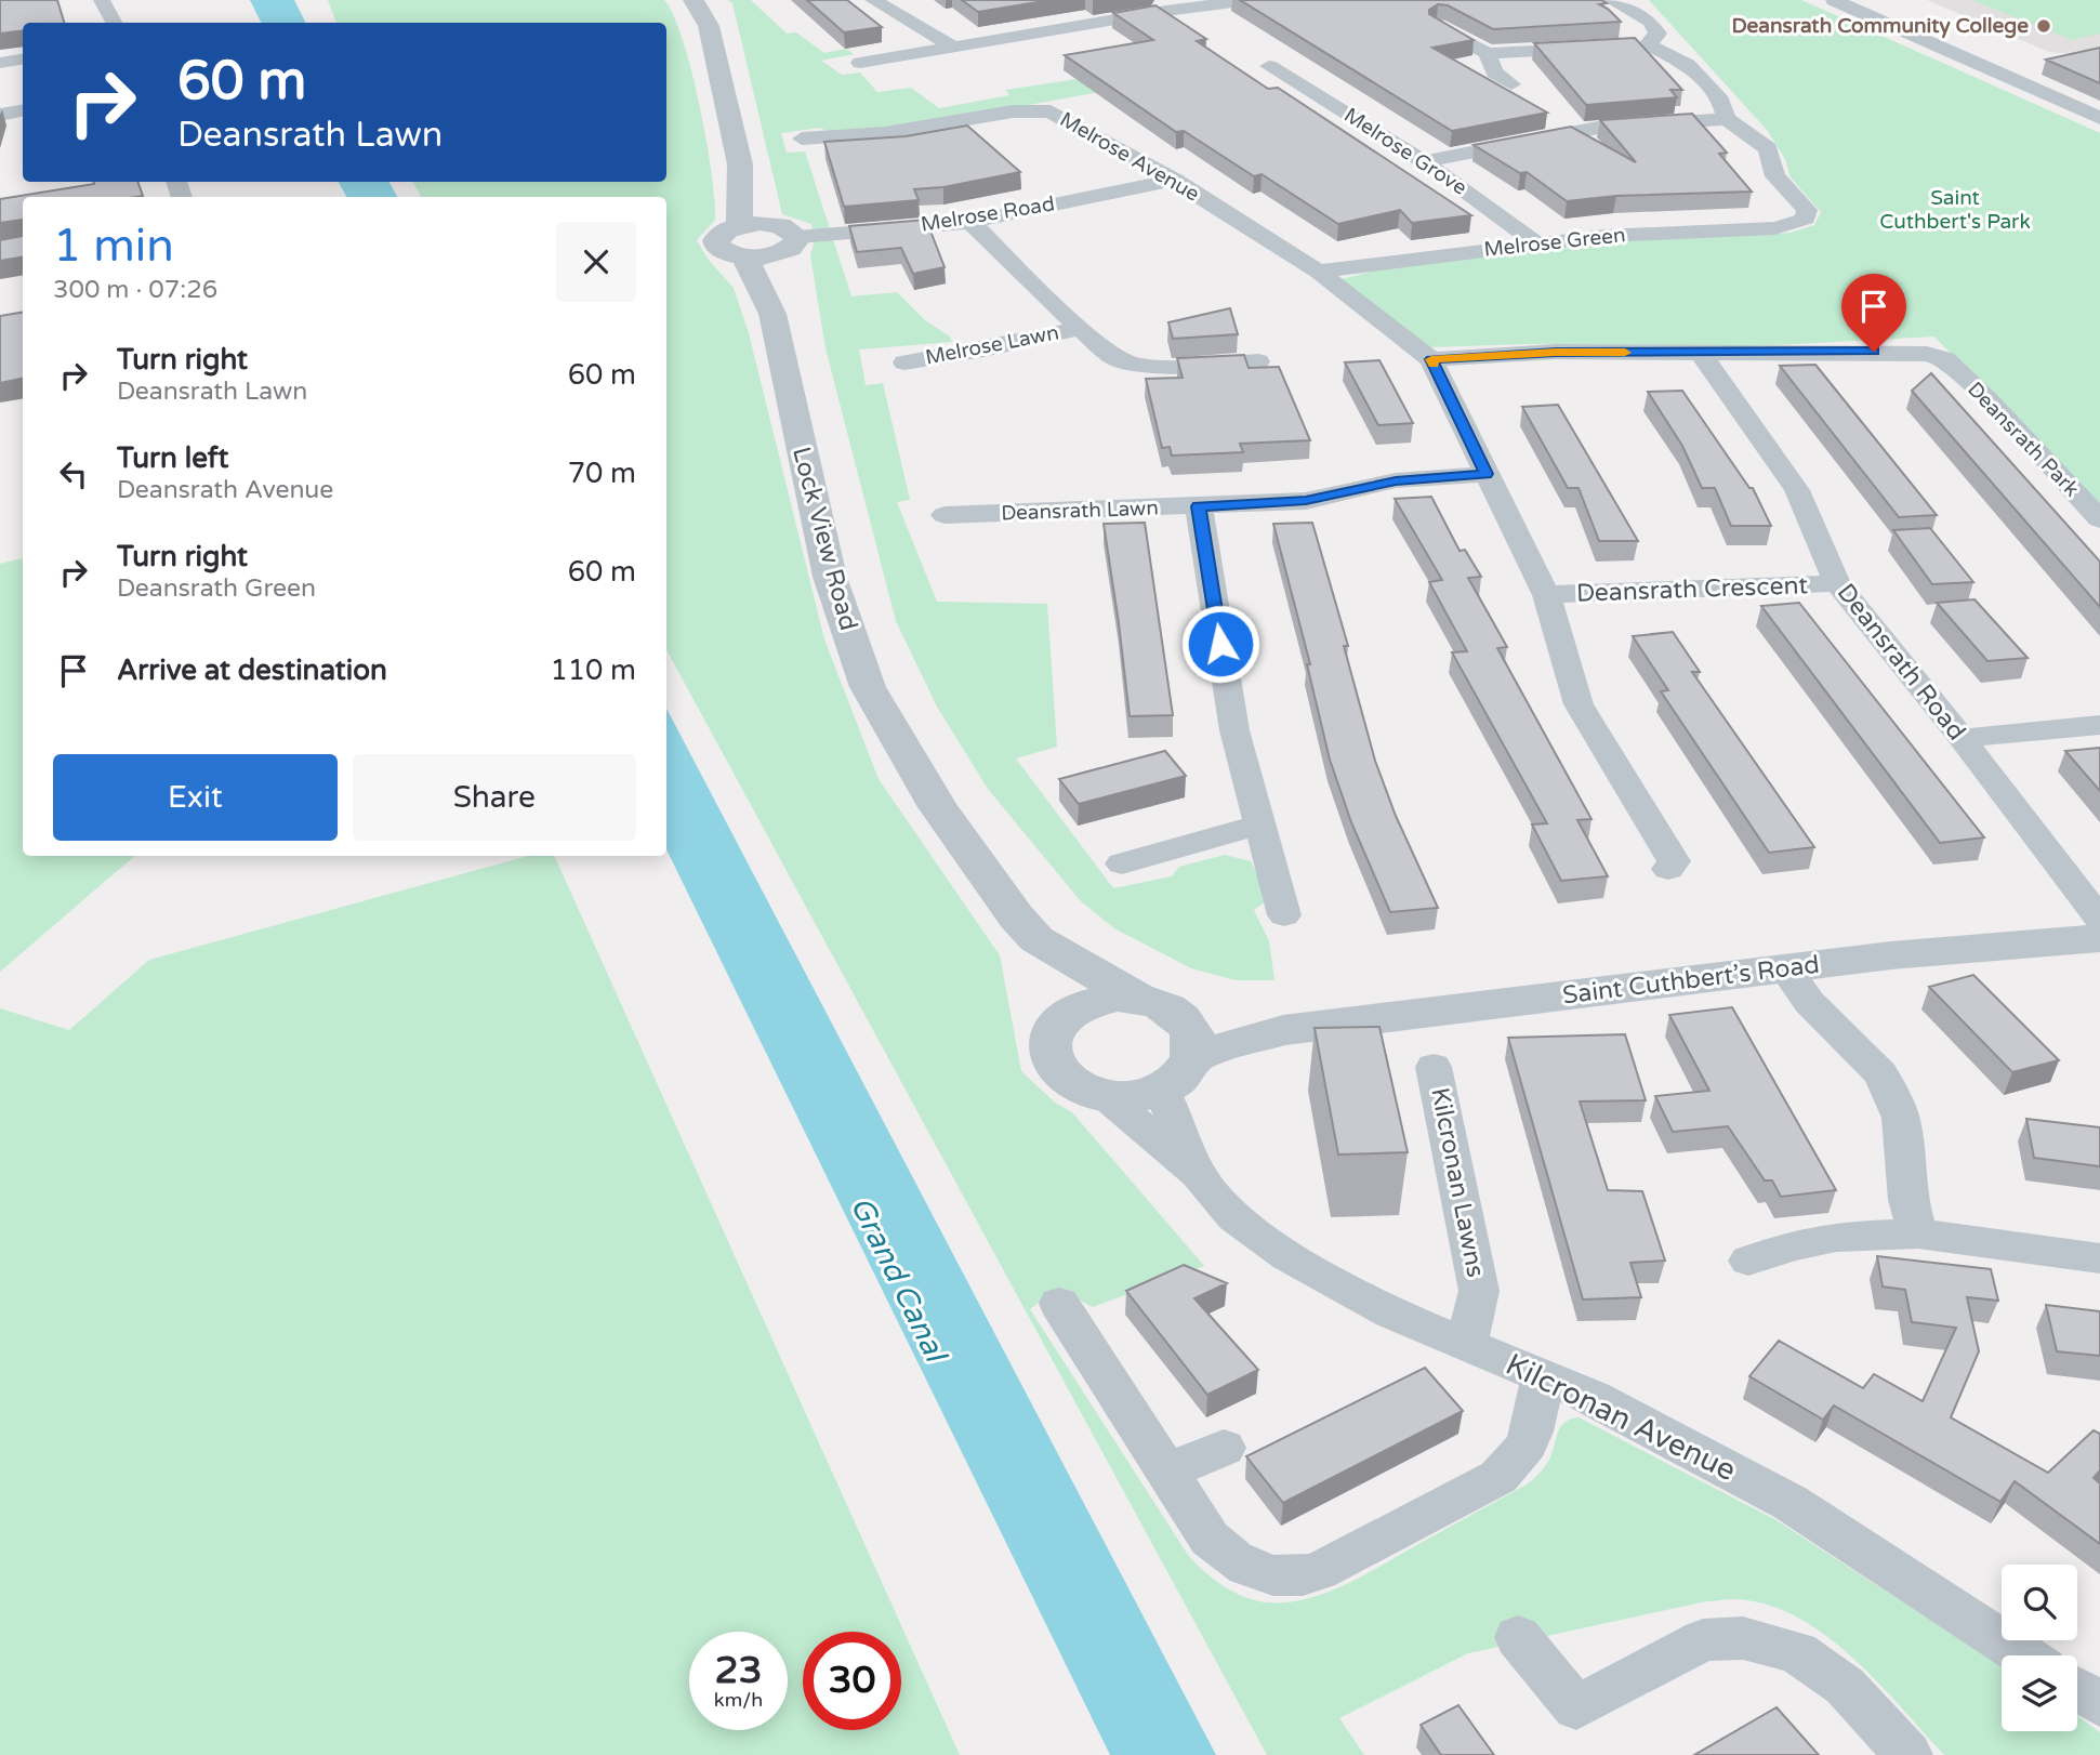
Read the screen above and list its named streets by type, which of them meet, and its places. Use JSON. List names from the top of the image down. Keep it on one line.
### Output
{"streets":{"street":["Melrose Grove","Melrose Avenue","Melrose Road","Melrose Green","Melrose Lawn","Deansrath Park","Deansrath Lawn","Lock View Road","Deansrath Crescent","Deansrath Road","Saint Cuthbert’s Road","Kilcronan Lawns","Kilcronan Avenue"]},"crossings":[["Melrose Grove","Melrose Green"],["Melrose Avenue","Melrose Road"],["Melrose Avenue","Melrose Green"],["Melrose Road","Melrose Lawn"],["Melrose Road","Lock View Road"],["Deansrath Park","Deansrath Road"],["Lock View Road","Saint Cuthbert’s Road"],["Lock View Road","Kilcronan Avenue"],["Deansrath Crescent","Deansrath Road"],["Saint Cuthbert’s Road","Kilcronan Avenue"],["Kilcronan Lawns","Kilcronan Avenue"]],"water":["Grand Canal"],"parks":["Saint Cuthbert's Park"],"places":["Deansrath Community College"],"page":{"turn":["60 m","Deansrath Lawn"],"heading":["1 min","300 m · 07:26"],"list":[{"name":"Turn right","note":"Deansrath Lawn","value":"60 m"},{"name":"Turn left","note":"Deansrath Avenue","value":"70 m"},{"name":"Turn right","note":"Deansrath Green","value":"60 m"},{"name":"Arrive at destination","value":"110 m"}],"buttons":["Exit","Share"],"speed":"23 km/h","limit":"30"}}
